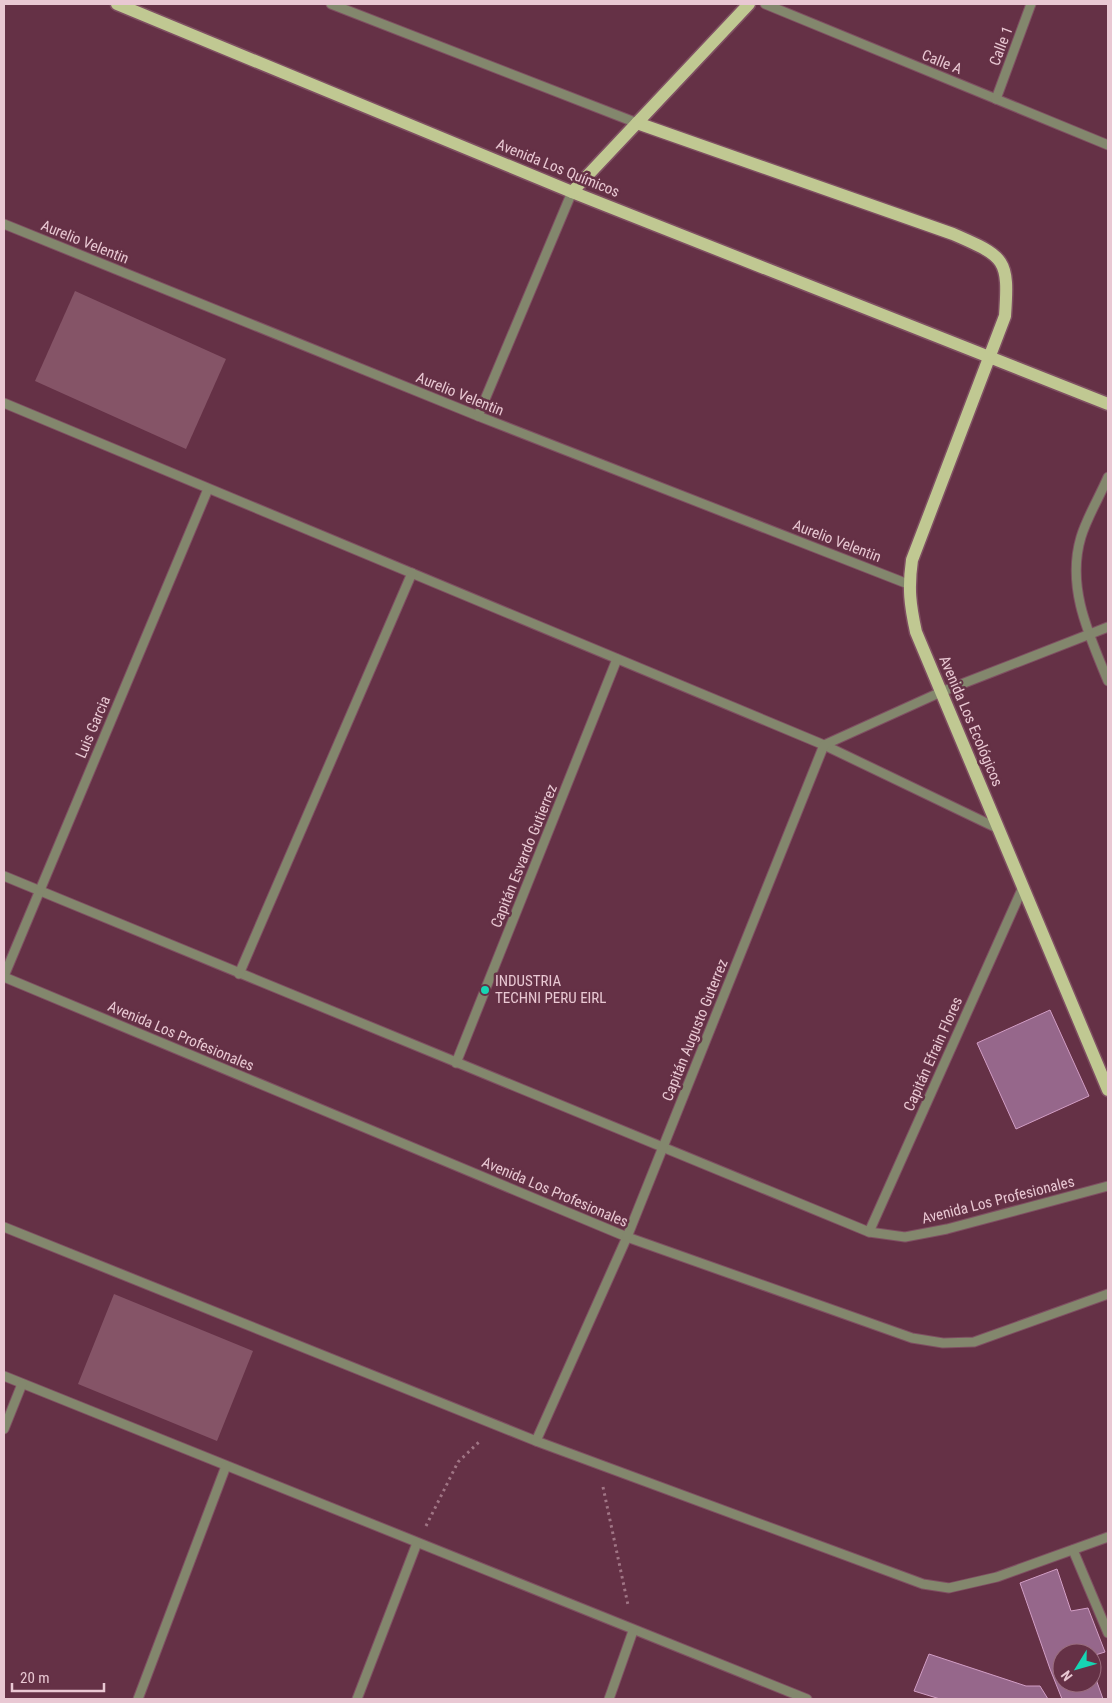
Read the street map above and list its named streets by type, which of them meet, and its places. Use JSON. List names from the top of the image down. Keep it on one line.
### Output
{"streets":{"main road":["Avenida Los Químicos","Avenida Los Ecológicos"],"street":["Calle 1","Calle A","Aurelio Velentin","Luis Garcia","Capitán Esvardo Gutierrez","Capitán Augusto Guterrez","Avenida Los Profesionales","Capitán Efrain Flores"]},"crossings":[["Calle 1","Calle A"],["Avenida Los Químicos","Avenida Los Ecológicos"],["Aurelio Velentin","Avenida Los Ecológicos"],["Avenida Los Ecológicos","Capitán Efrain Flores"],["Luis Garcia","Avenida Los Profesionales"],["Capitán Esvardo Gutierrez","Avenida Los Profesionales"],["Capitán Augusto Guterrez","Avenida Los Profesionales"],["Avenida Los Profesionales","Capitán Efrain Flores"]],"places":["INDUSTRIA TECHNI PERU EIRL"],"scale_bar":"20 m","north":"bottom left"}
